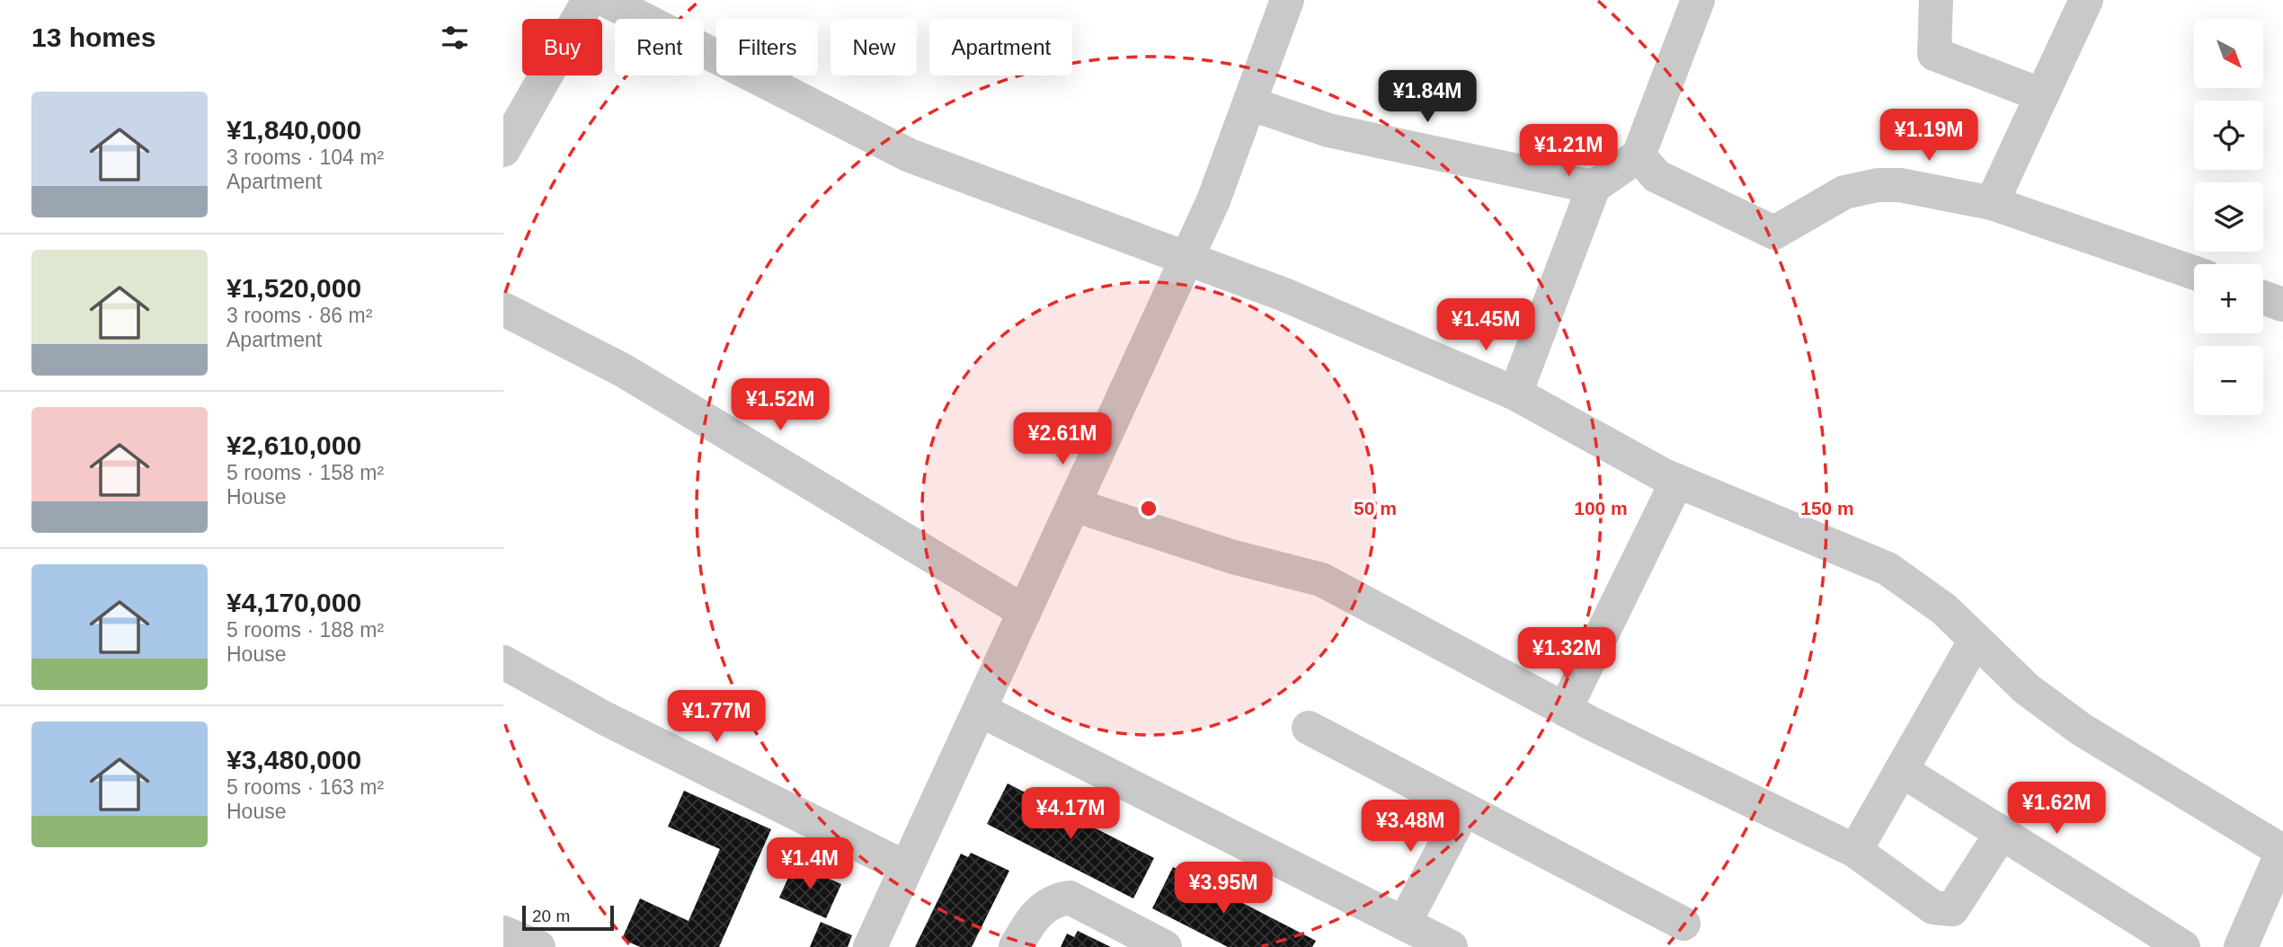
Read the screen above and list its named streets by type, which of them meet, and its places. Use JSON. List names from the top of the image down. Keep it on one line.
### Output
{"scale_bar":"20 m","north":"bottom right","page":{"heading":"13 homes","map_buttons":["+","−"],"chip":["Buy","Rent","Filters","New","Apartment"],"price":["¥1.84M","¥1.19M","¥1.21M","¥1.45M","¥1.52M","¥2.61M","¥1.32M","¥1.77M","¥1.62M","¥4.17M","¥3.48M","¥1.4M","¥3.95M"],"list":[{"name":"¥1,840,000","note":"3 rooms · 104 m² · Apartment"},{"name":"¥1,520,000","note":"3 rooms · 86 m² · Apartment"},{"name":"¥2,610,000","note":"5 rooms · 158 m² · House"},{"name":"¥4,170,000","note":"5 rooms · 188 m² · House"},{"name":"¥3,480,000","note":"5 rooms · 163 m² · House"}],"scale":"20 m"},"rings":["50 m","100 m","150 m"]}
